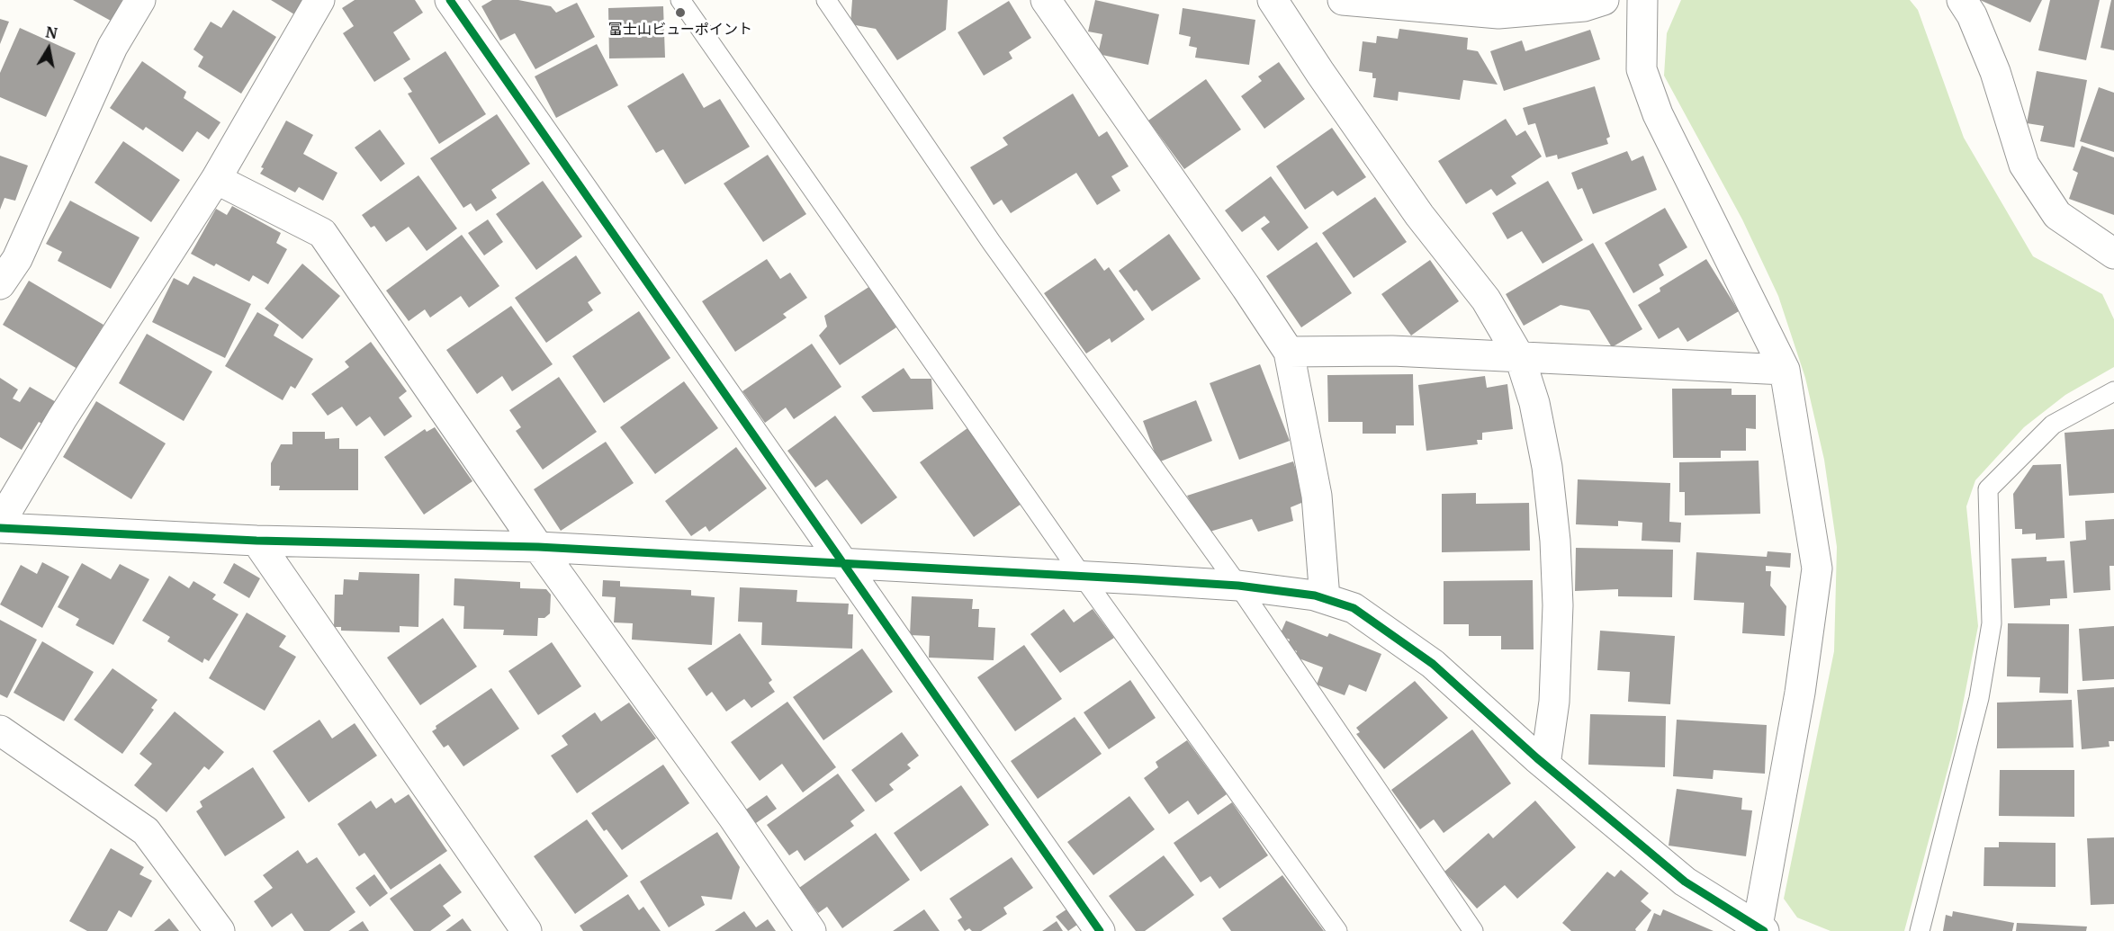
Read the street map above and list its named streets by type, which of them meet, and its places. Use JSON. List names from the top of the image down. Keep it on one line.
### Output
{"places":["富士山ビューポイント"],"north":"top"}
